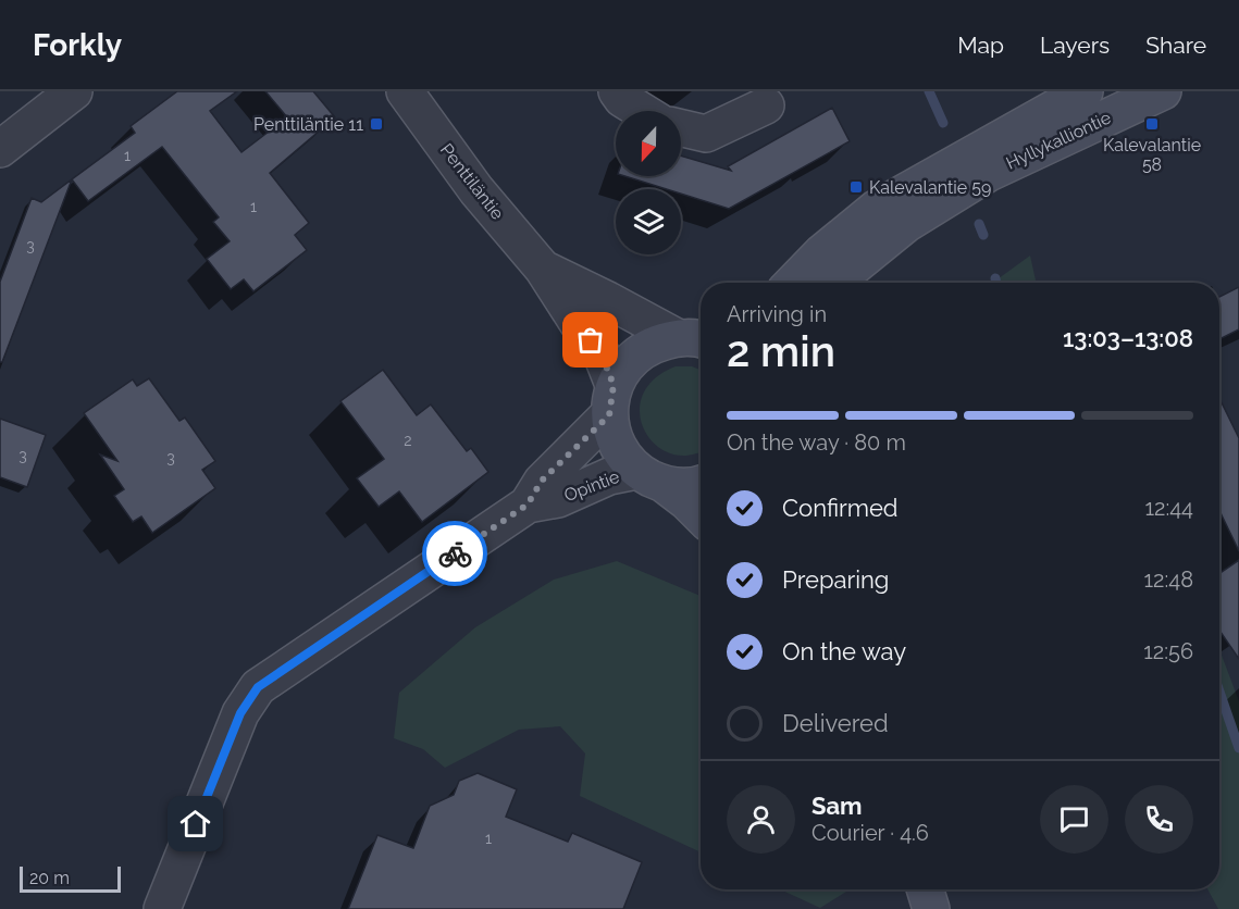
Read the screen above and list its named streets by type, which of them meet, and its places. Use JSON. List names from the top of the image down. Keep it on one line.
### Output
{"streets":{"main road":["Hyllykalliontie"],"street":["Penttiläntie","Opintie"]},"places":{"transit":["Penttiläntie 11","Kalevalantie 58","Kalevalantie 59"]},"house_numbers":["1","1","3","2","3","3","1"],"scale_bar":"20 m","north":"bottom","page":{"header":"Forkly","nav":["Map","Layers","Share"],"heading":["2 min","Arriving in","13:03–13:08"],"panel":["Sam","Courier · 4.6"],"bar":"On the way · 80 m","list":[["Confirmed","12:44"],["Preparing","12:48"],["On the way","12:56"],"Delivered"],"scale":"20 m"}}
